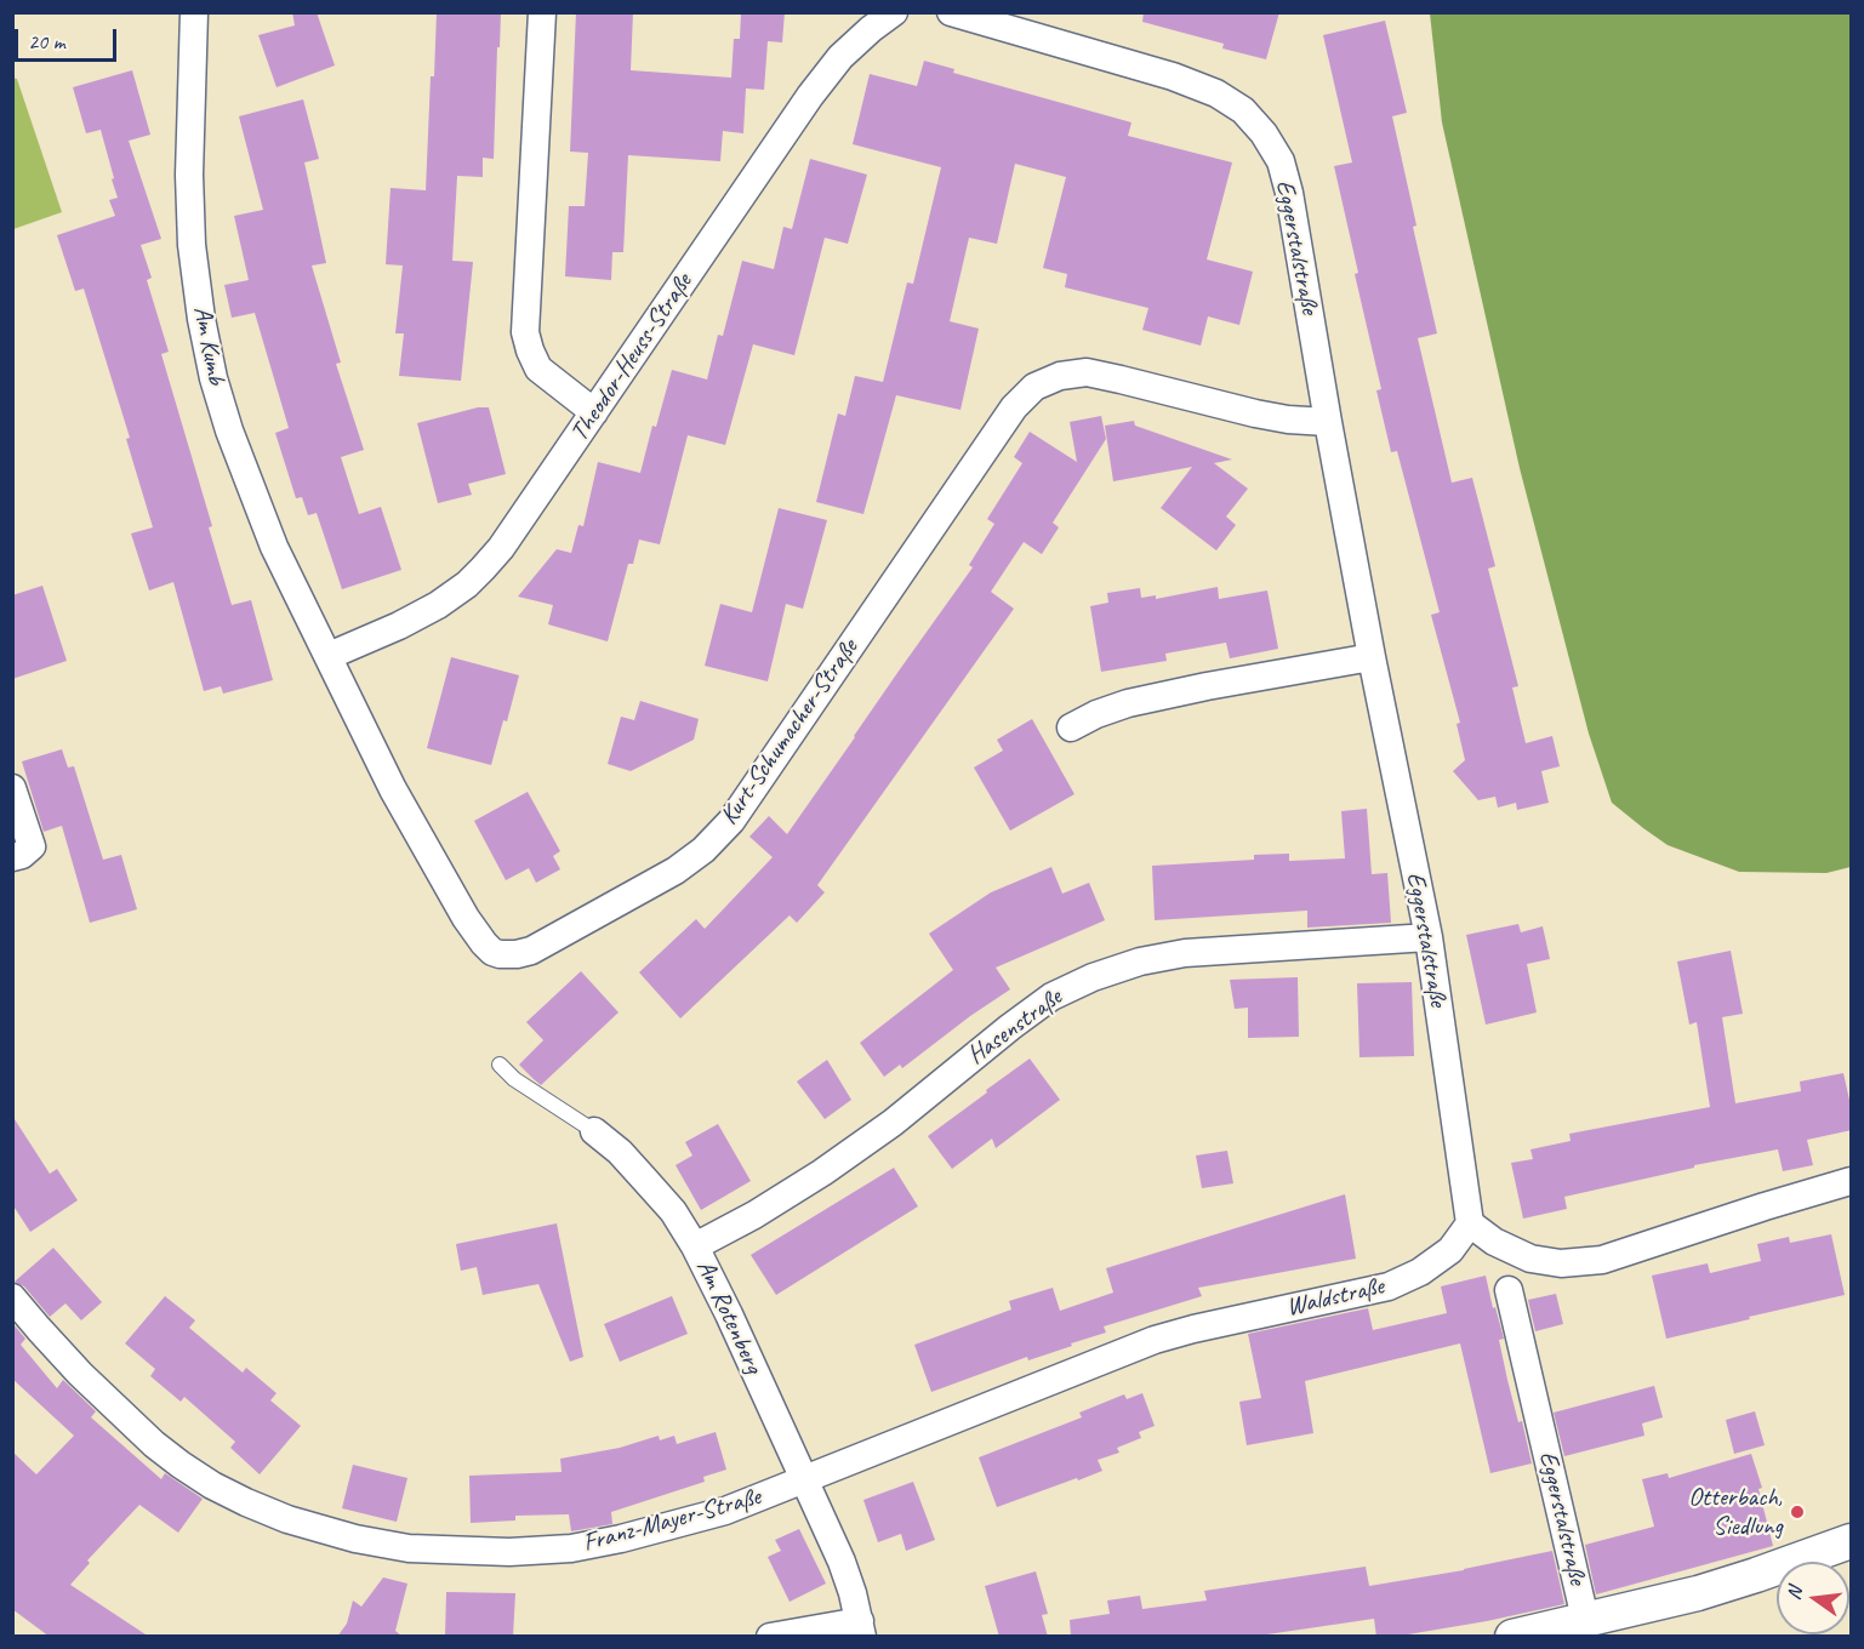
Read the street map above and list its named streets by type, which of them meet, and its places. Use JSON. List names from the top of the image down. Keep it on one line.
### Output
{"streets":{"street":["Eggerstalstraße","Am Kumb","Theodor-Heuss-Straße","Kurt-Schumacher-Straße","Hasenstraße","Waldstraße","Am Rotenberg","Franz-Mayer-Straße"]},"crossings":[["Eggerstalstraße","Kurt-Schumacher-Straße"],["Eggerstalstraße","Hasenstraße"],["Eggerstalstraße","Waldstraße"],["Am Kumb","Theodor-Heuss-Straße"],["Am Kumb","Kurt-Schumacher-Straße"],["Theodor-Heuss-Straße","Kurt-Schumacher-Straße"],["Hasenstraße","Am Rotenberg"],["Waldstraße","Am Rotenberg"],["Waldstraße","Franz-Mayer-Straße"],["Am Rotenberg","Franz-Mayer-Straße"]],"places":["Otterbach, Siedlung"],"scale_bar":"20 m","north":"left"}
